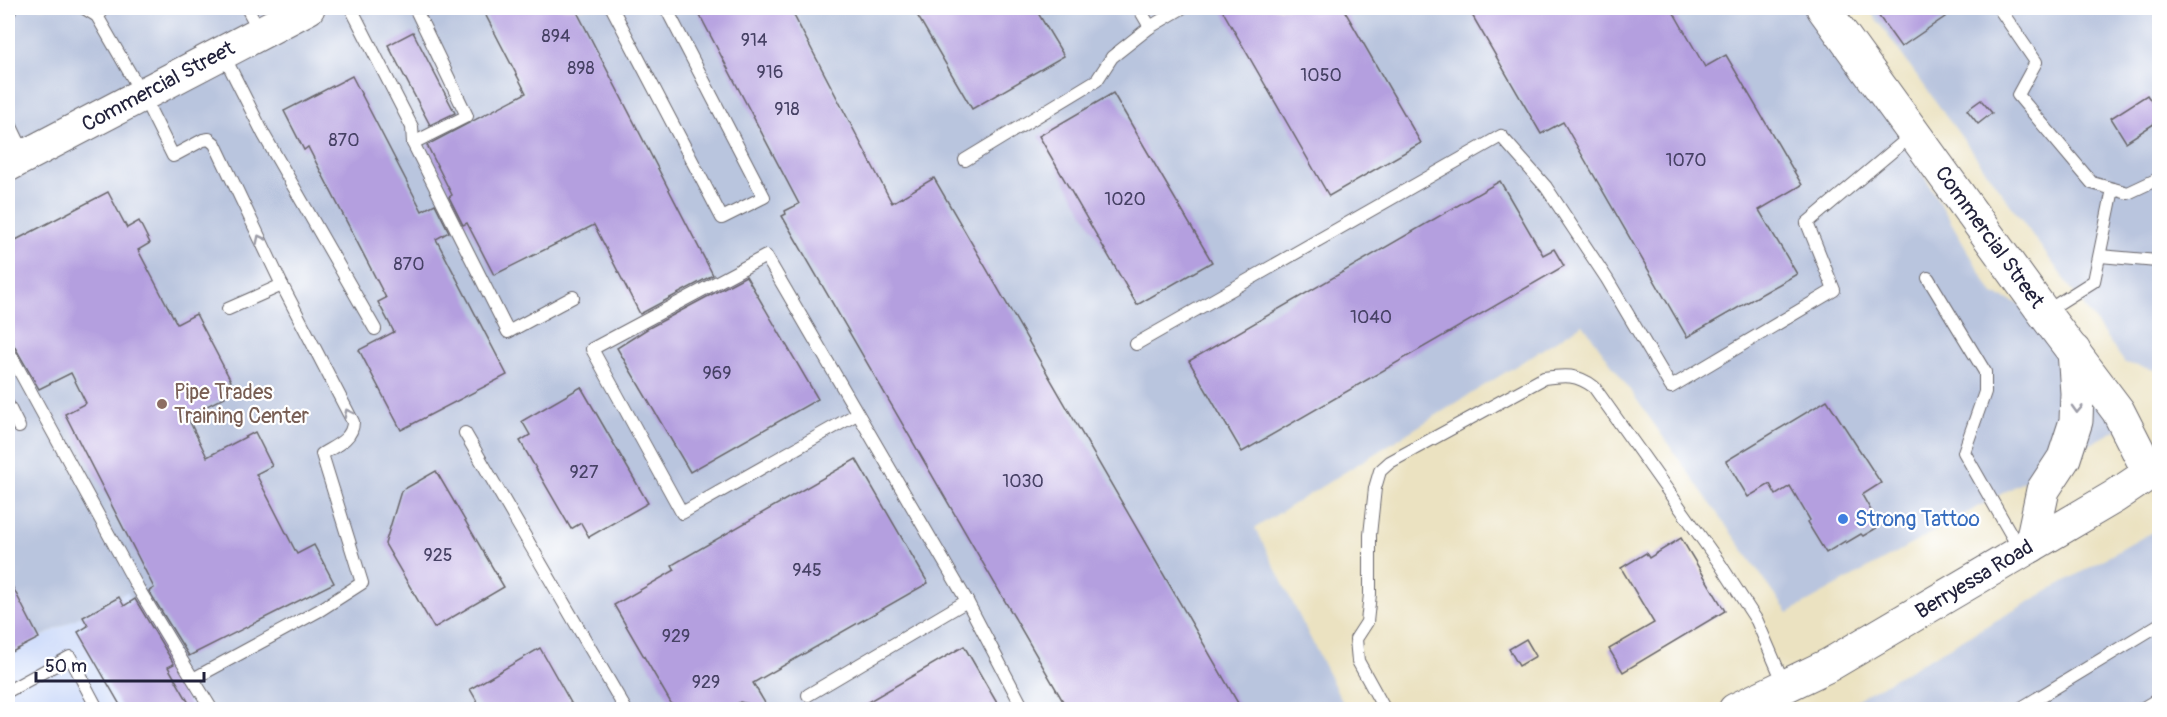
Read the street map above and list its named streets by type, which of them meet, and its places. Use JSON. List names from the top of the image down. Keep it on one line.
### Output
{"streets":{"main road":["Commercial Street","Berryessa Road"]},"crossings":[["Commercial Street","Berryessa Road"]],"places":["Pipe Trades Training Center","Strong Tattoo"],"house_numbers":["894","914","898","916","1050","918","870","1070","1020","870","1040","969","927","1030","925","945","929","929"],"scale_bar":"50 m"}
